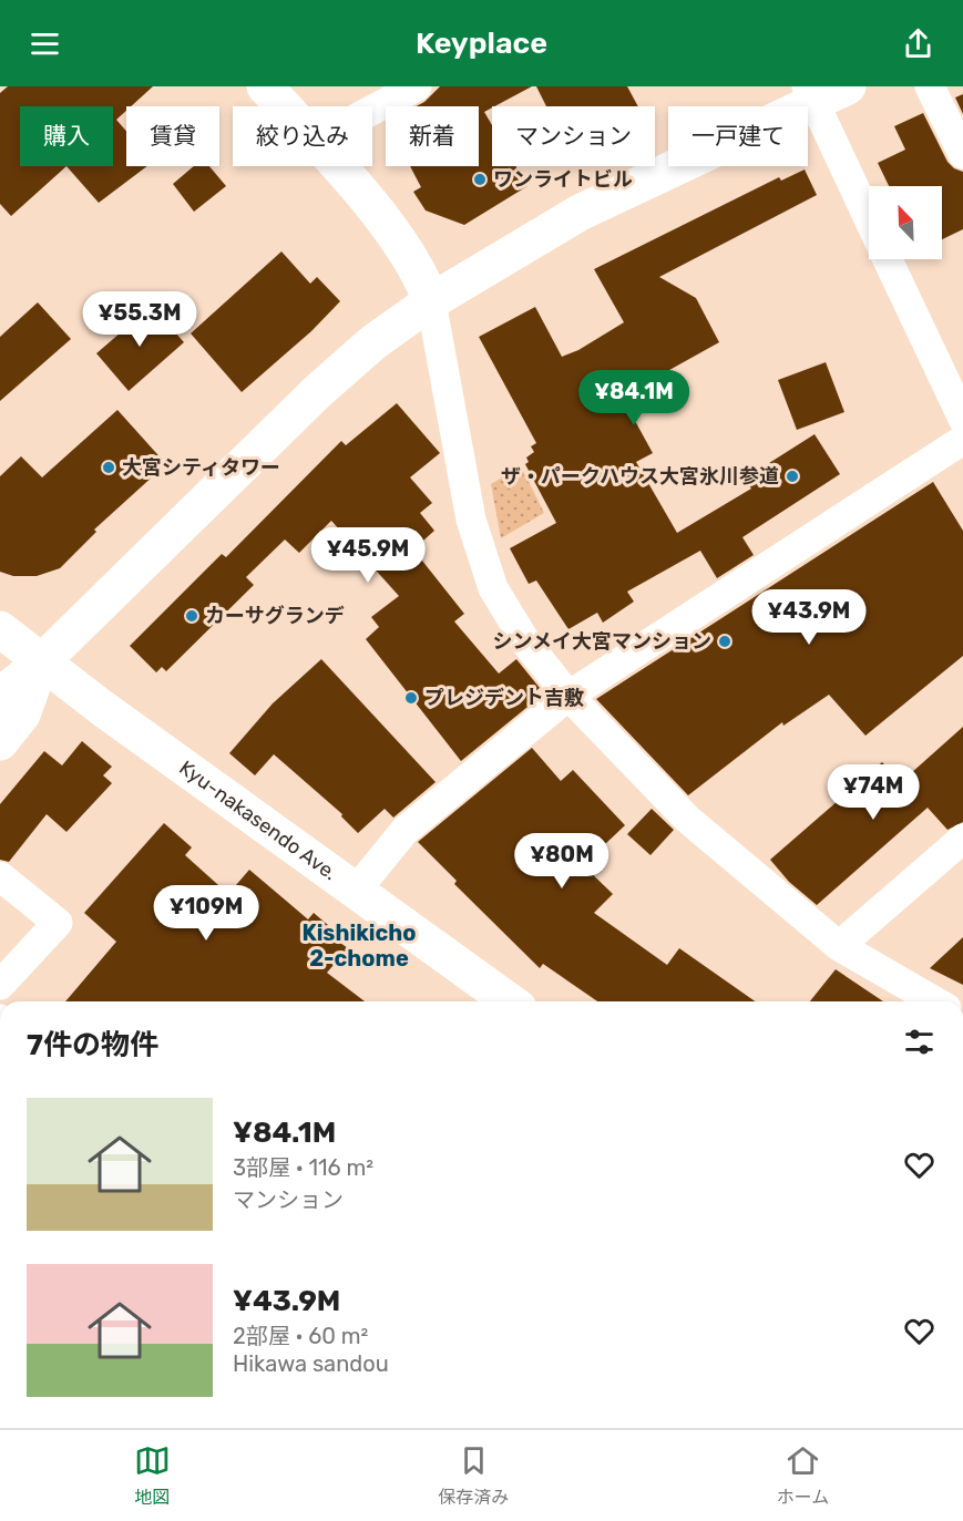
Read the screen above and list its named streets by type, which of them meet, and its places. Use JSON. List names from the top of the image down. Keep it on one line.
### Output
{"streets":{"street":["Kyu-nakasendo Ave."]},"districts":["Kishikicho 2-chome"],"places":["ワンライトビル","大宮シティタワー","ザ・パークハウス大宮氷川参道","カーサグランデ","シンメイ大宮マンション","プレジデント吉敷"],"north":"top left","page":{"header":"Keyplace","chip":["購入","賃貸","絞り込み","新着","マンション","一戸建て"],"price":["¥55.3M","¥84.1M","¥45.9M","¥43.9M","¥74M","¥80M","¥109M"],"heading":"7件の物件","list":[{"name":"¥84.1M","note":"3部屋 · 116 m² · マンション"},{"name":"¥43.9M","note":"2部屋 · 60 m² · Hikawa sandou"}],"tabs":["地図","保存済み","ホーム"]}}
